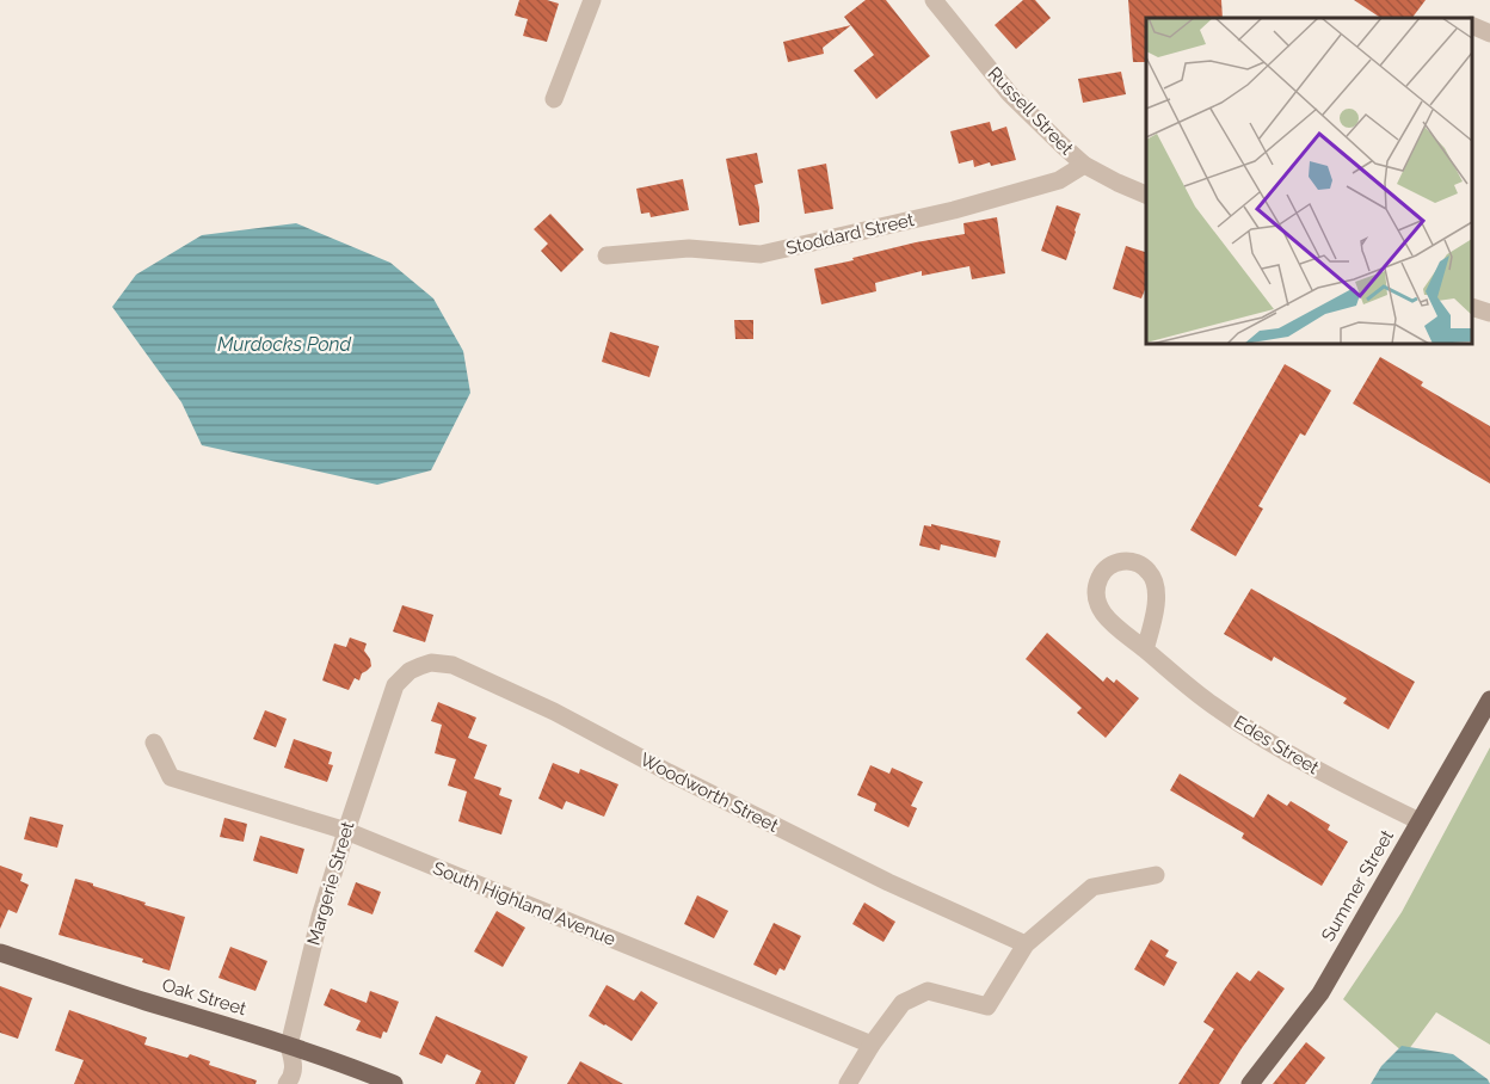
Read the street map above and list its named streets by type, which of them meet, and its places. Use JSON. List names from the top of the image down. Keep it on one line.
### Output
{"streets":{"main road":["Summer Street","Oak Street"],"street":["Russell Street","Stoddard Street","Edes Street","Woodworth Street","Margerie Street","South Highland Avenue"]},"crossings":[["Russell Street","Stoddard Street"],["Edes Street","Summer Street"],["Woodworth Street","Margerie Street"],["Margerie Street","South Highland Avenue"],["Margerie Street","Oak Street"]],"water":["Murdocks Pond"]}
